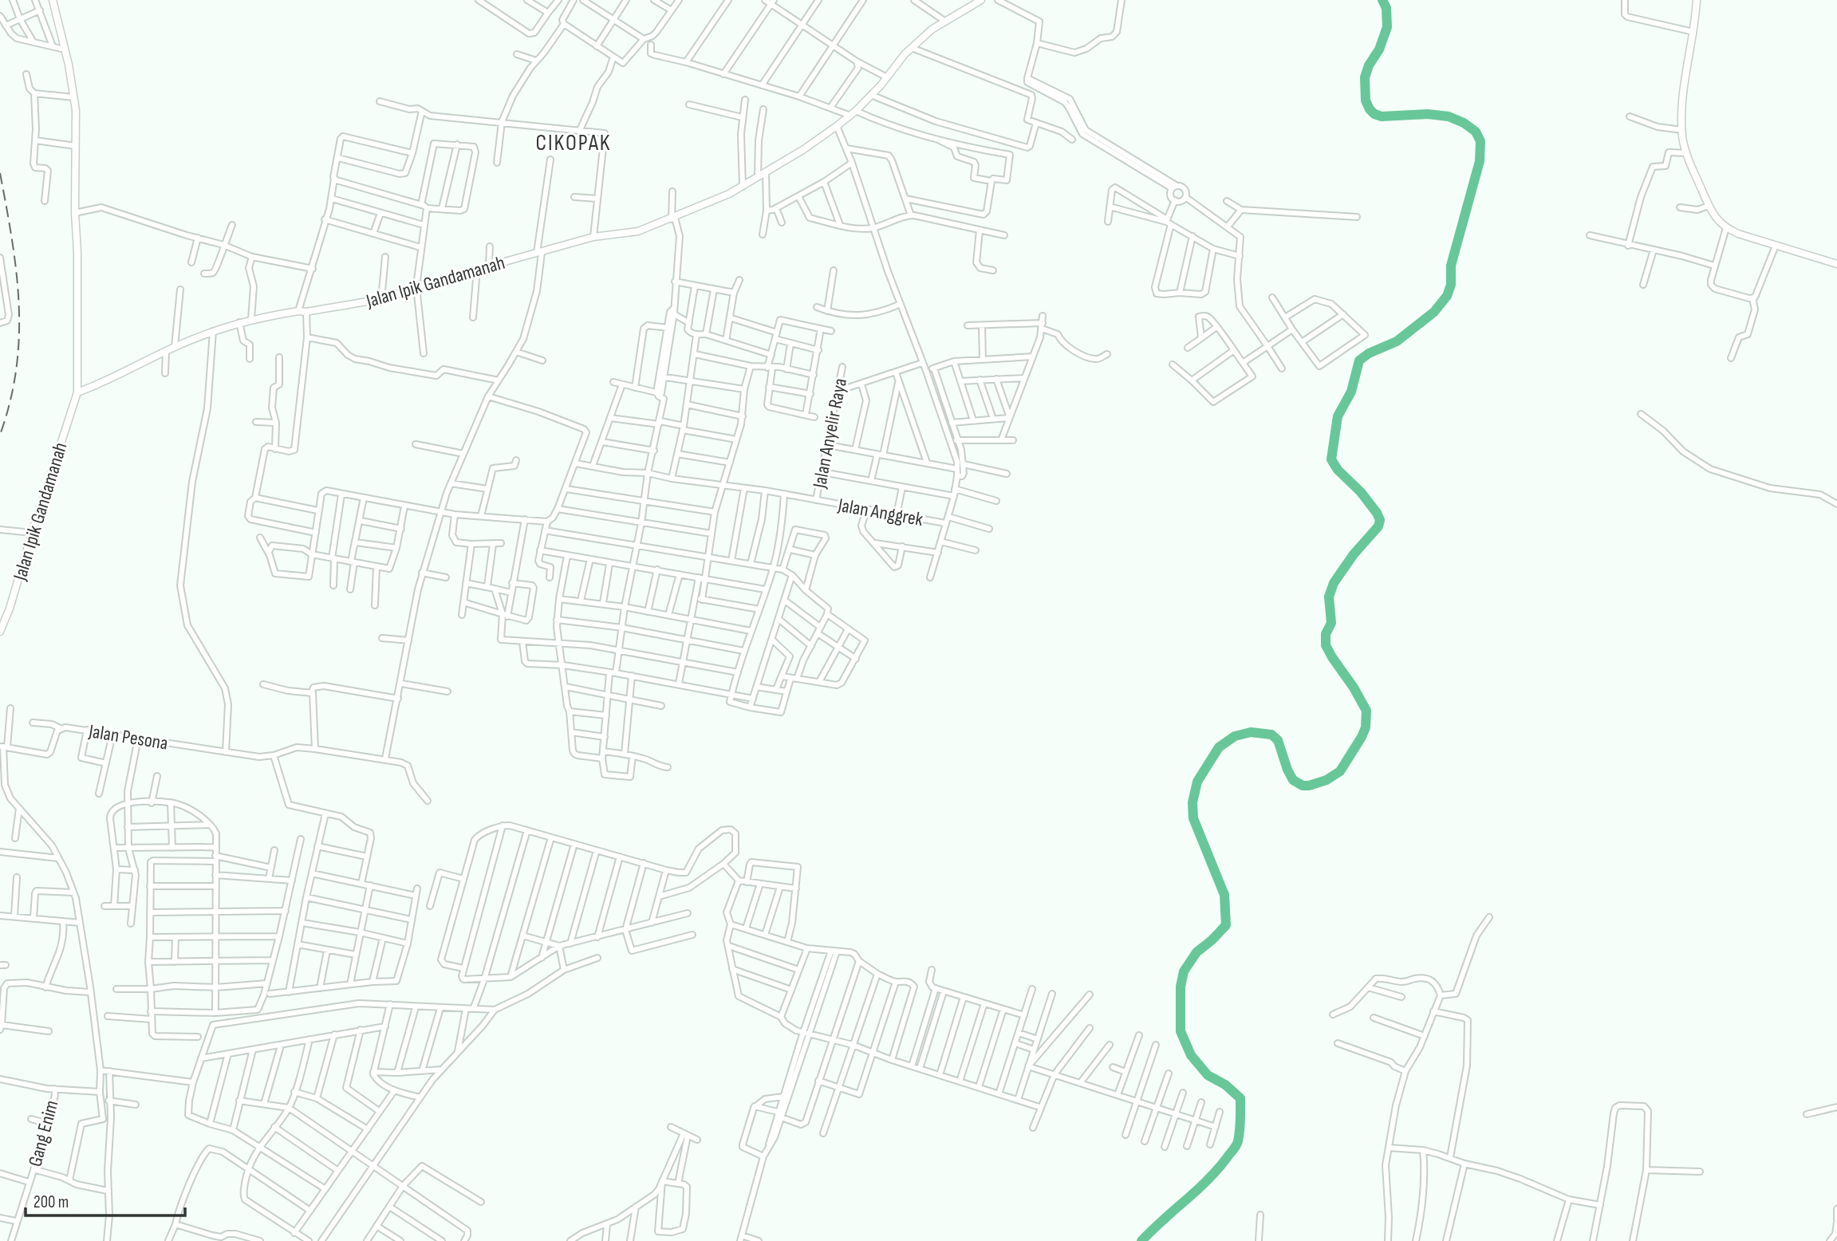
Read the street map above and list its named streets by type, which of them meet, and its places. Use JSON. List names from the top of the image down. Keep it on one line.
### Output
{"streets":{"street":["Jalan Ipik Gandamanah","Jalan Anyelir Raya","Jalan Anggrek","Jalan Pesona","Gang Enim"]},"crossings":[["Jalan Anyelir Raya","Jalan Anggrek"]],"districts":["CIKOPAK"],"scale_bar":"200 m"}
